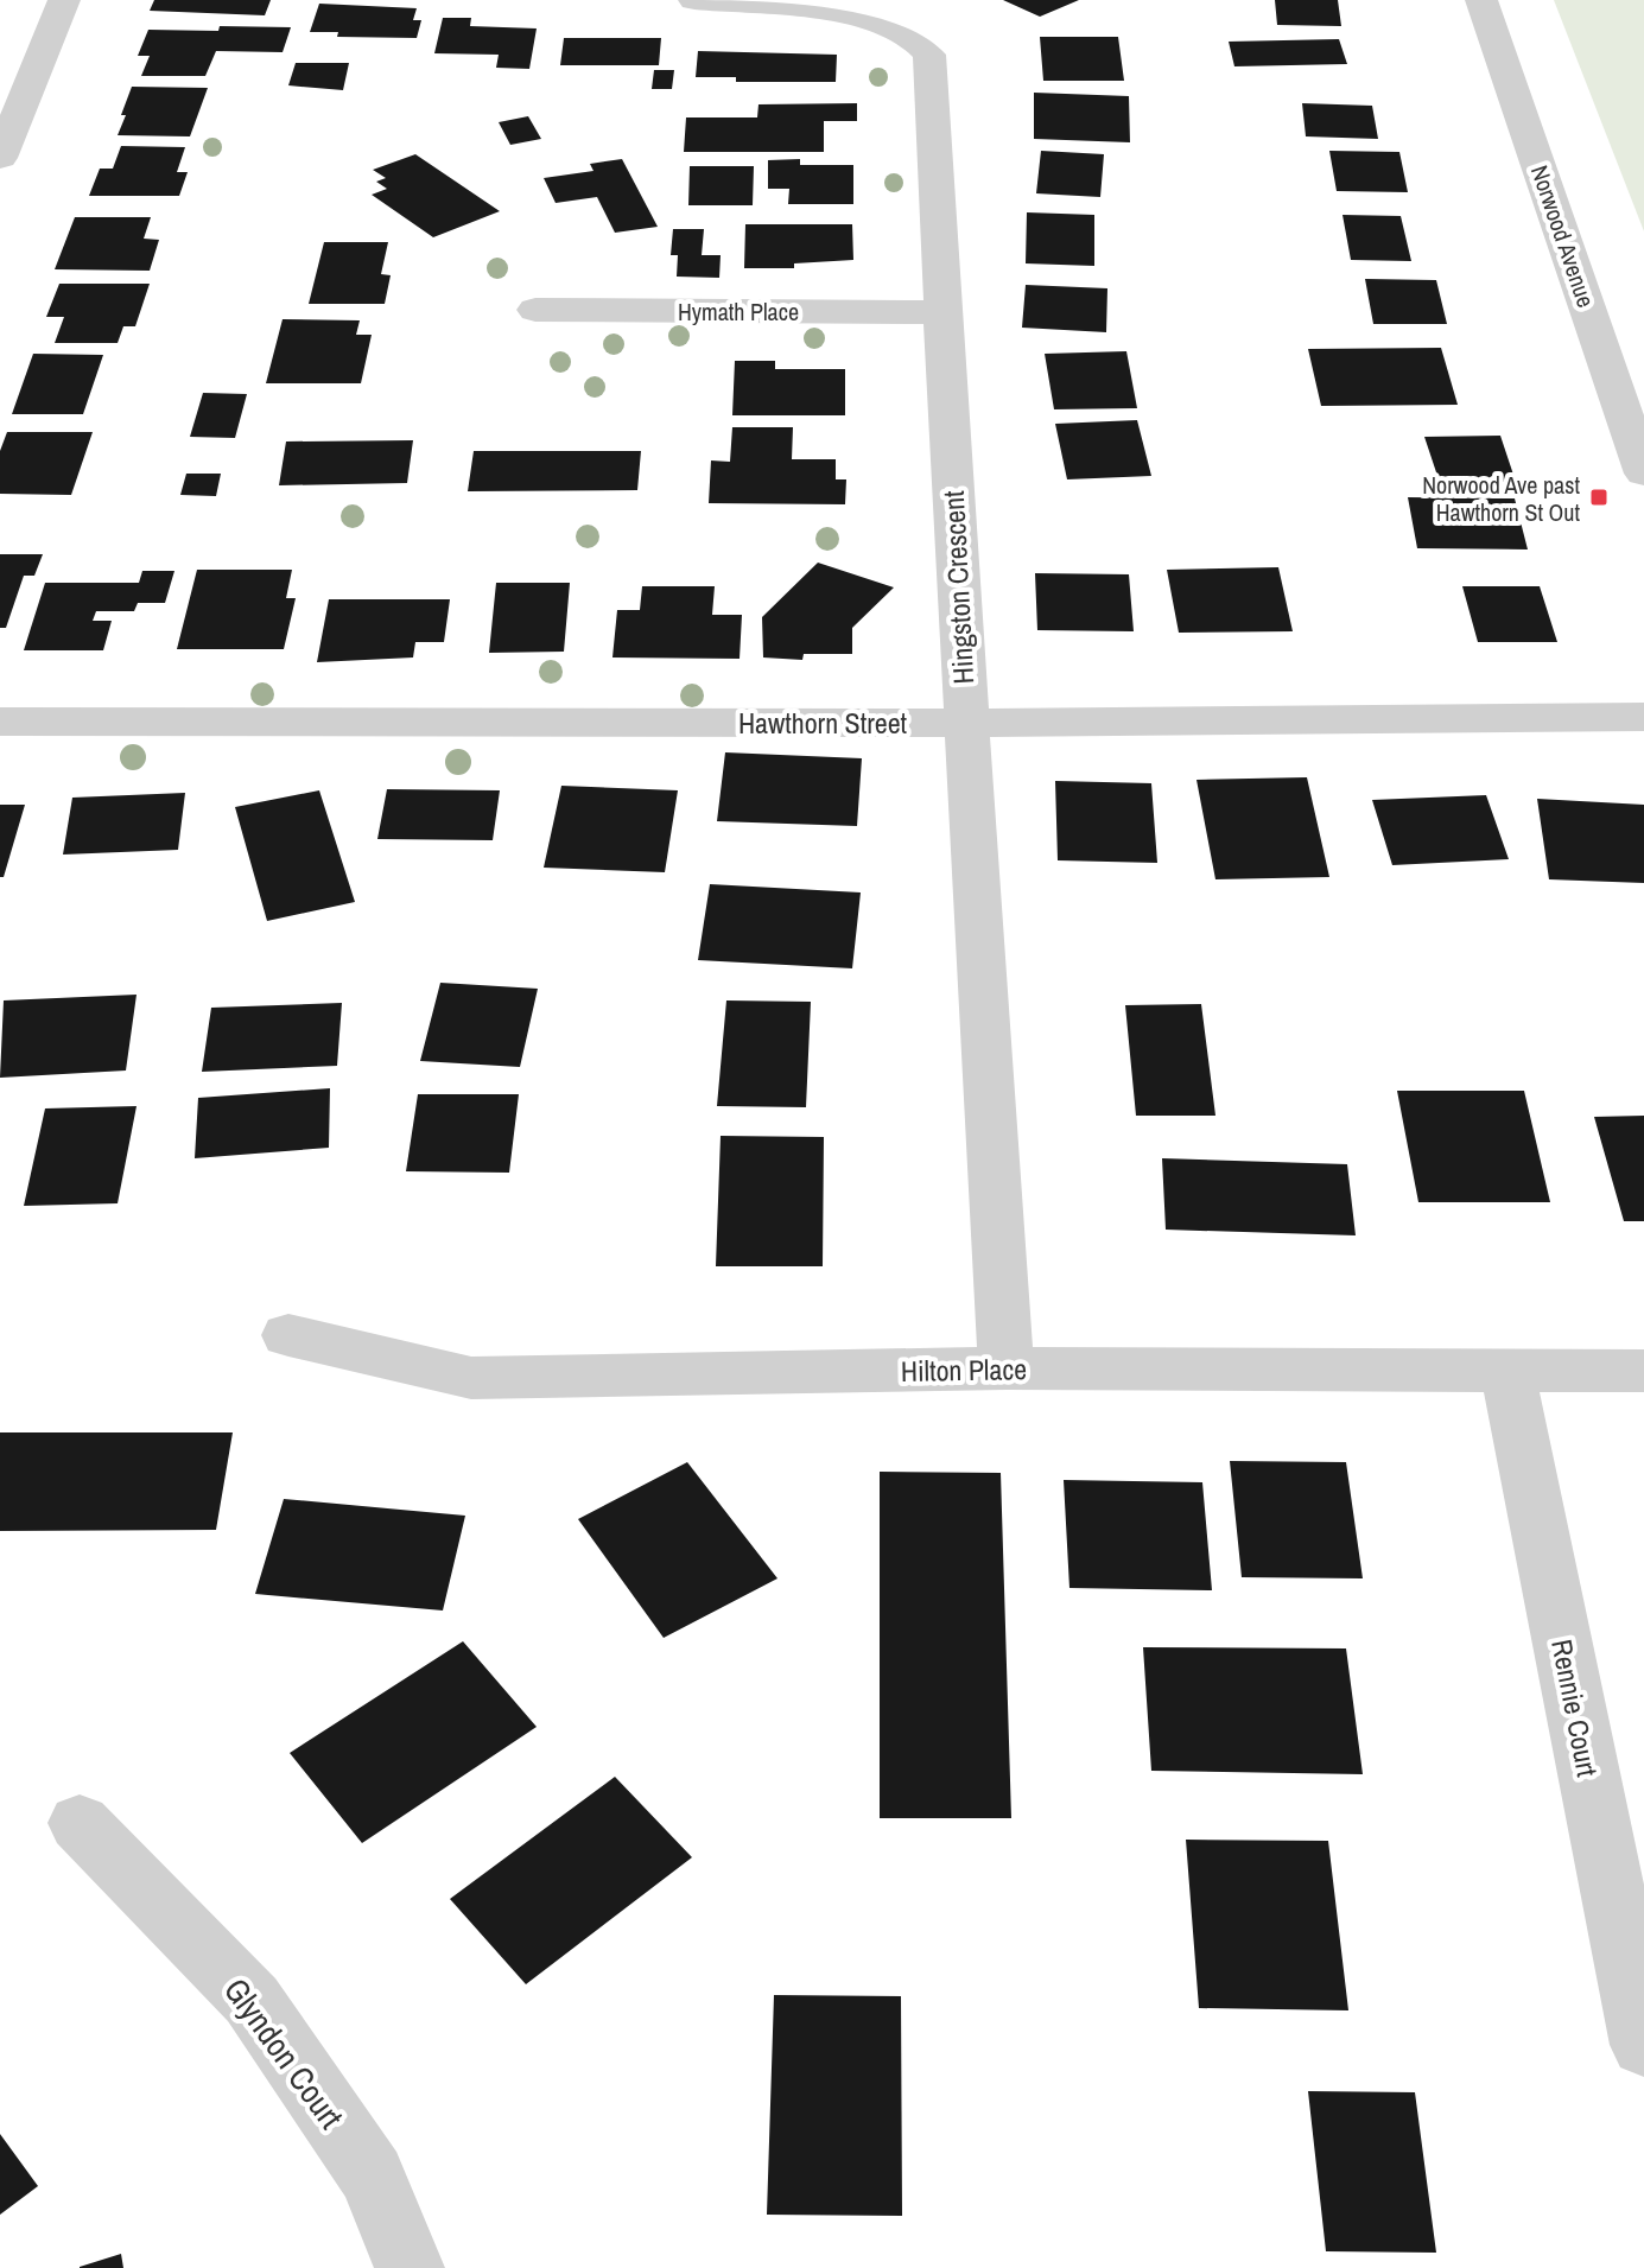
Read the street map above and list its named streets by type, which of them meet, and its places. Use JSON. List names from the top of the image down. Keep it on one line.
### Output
{"streets":{"street":["Norwood Avenue","Hymath Place","Hingston Crescent","Hawthorn Street","Hilton Place","Rennie Court","Glyndon Court"]},"crossings":[["Hymath Place","Hingston Crescent"],["Hingston Crescent","Hawthorn Street"],["Hingston Crescent","Hilton Place"],["Hilton Place","Rennie Court"]],"places":{"transit":["Norwood Ave past Hawthorn St Out"]}}
